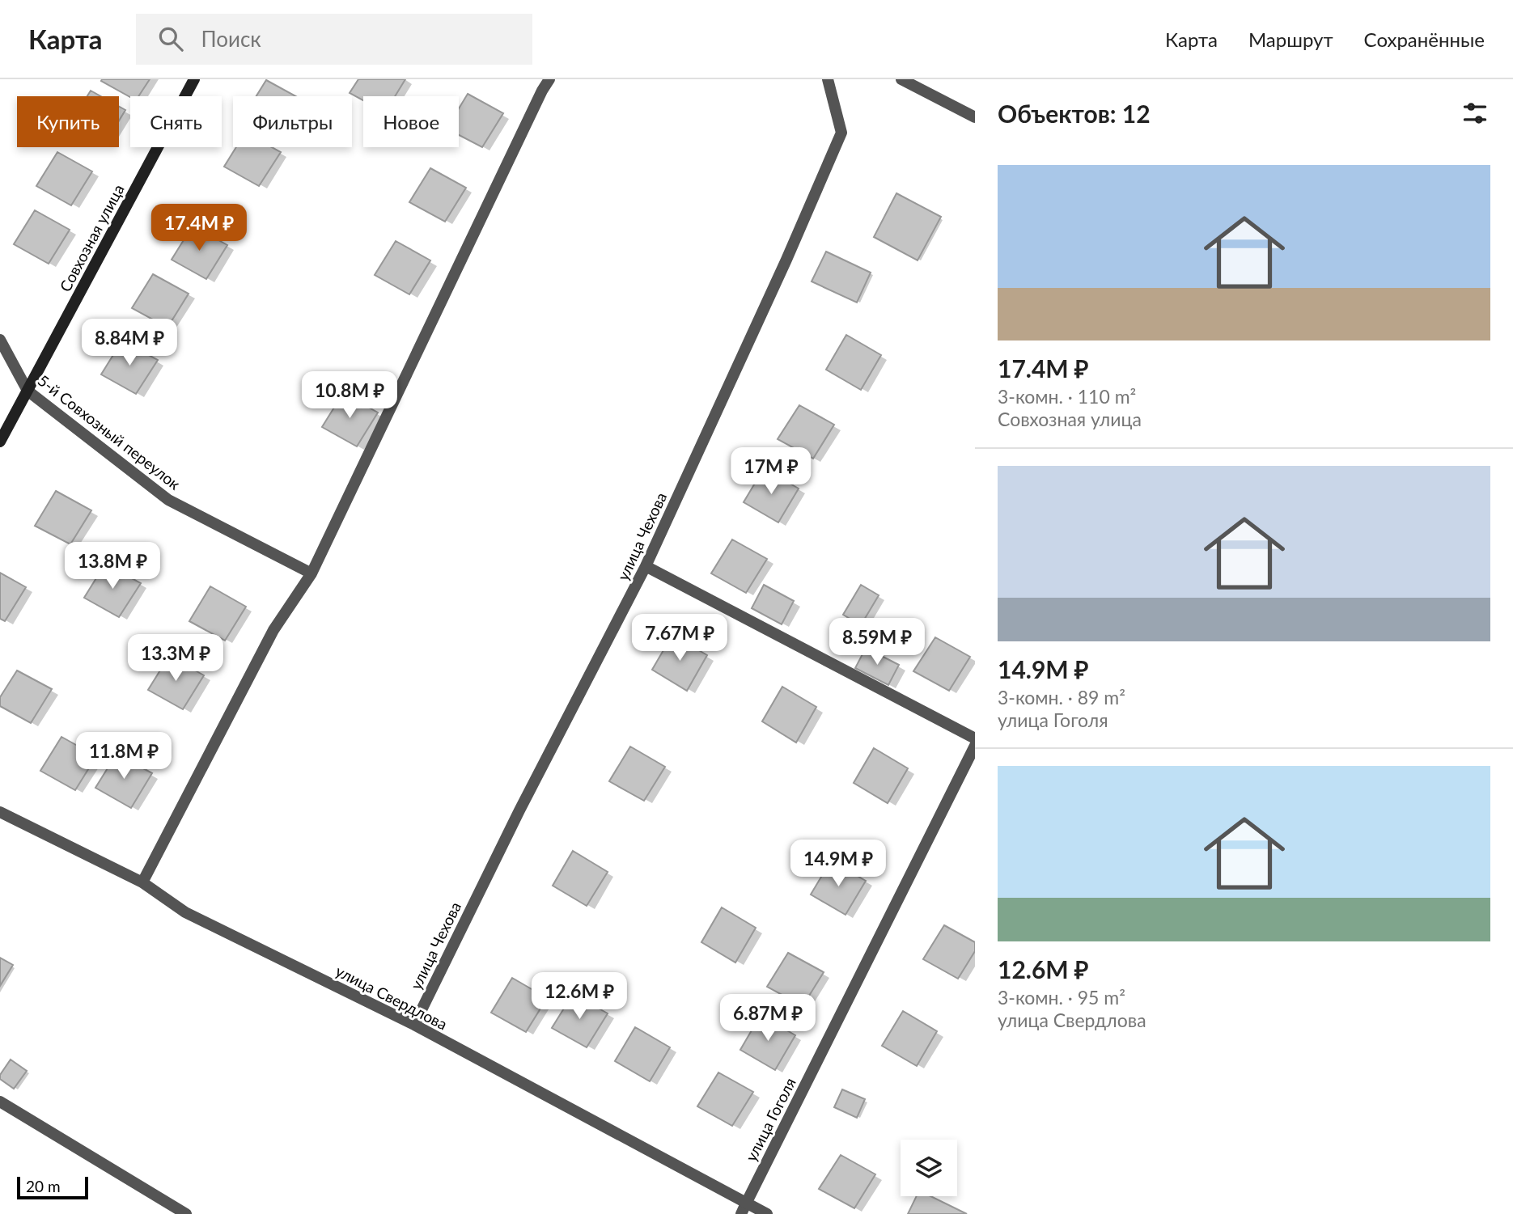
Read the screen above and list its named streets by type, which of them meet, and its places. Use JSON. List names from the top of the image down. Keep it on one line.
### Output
{"streets":{"street":["Совхозная улица","5-й Совхозный переулок","улица Чехова","улица Свердлова","улица Гоголя"]},"crossings":[["Совхозная улица","5-й Совхозный переулок"],["улица Чехова","улица Свердлова"],["улица Свердлова","улица Гоголя"]],"scale_bar":"20 m","page":{"header":"Карта","search":"Поиск","nav":["Карта","Маршрут","Сохранённые"],"heading":"Объектов: 12","chip":["Купить","Снять","Фильтры","Новое"],"list":[{"name":"17.4M ₽","note":"3-комн. · 110 m² · Совхозная улица"},{"name":"14.9M ₽","note":"3-комн. · 89 m² · улица Гоголя"},{"name":"12.6M ₽","note":"3-комн. · 95 m² · улица Свердлова"}],"price":["17.4M ₽","8.84M ₽","10.8M ₽","17M ₽","13.8M ₽","7.67M ₽","8.59M ₽","13.3M ₽","11.8M ₽","14.9M ₽","12.6M ₽","6.87M ₽"],"scale":"20 m"}}
